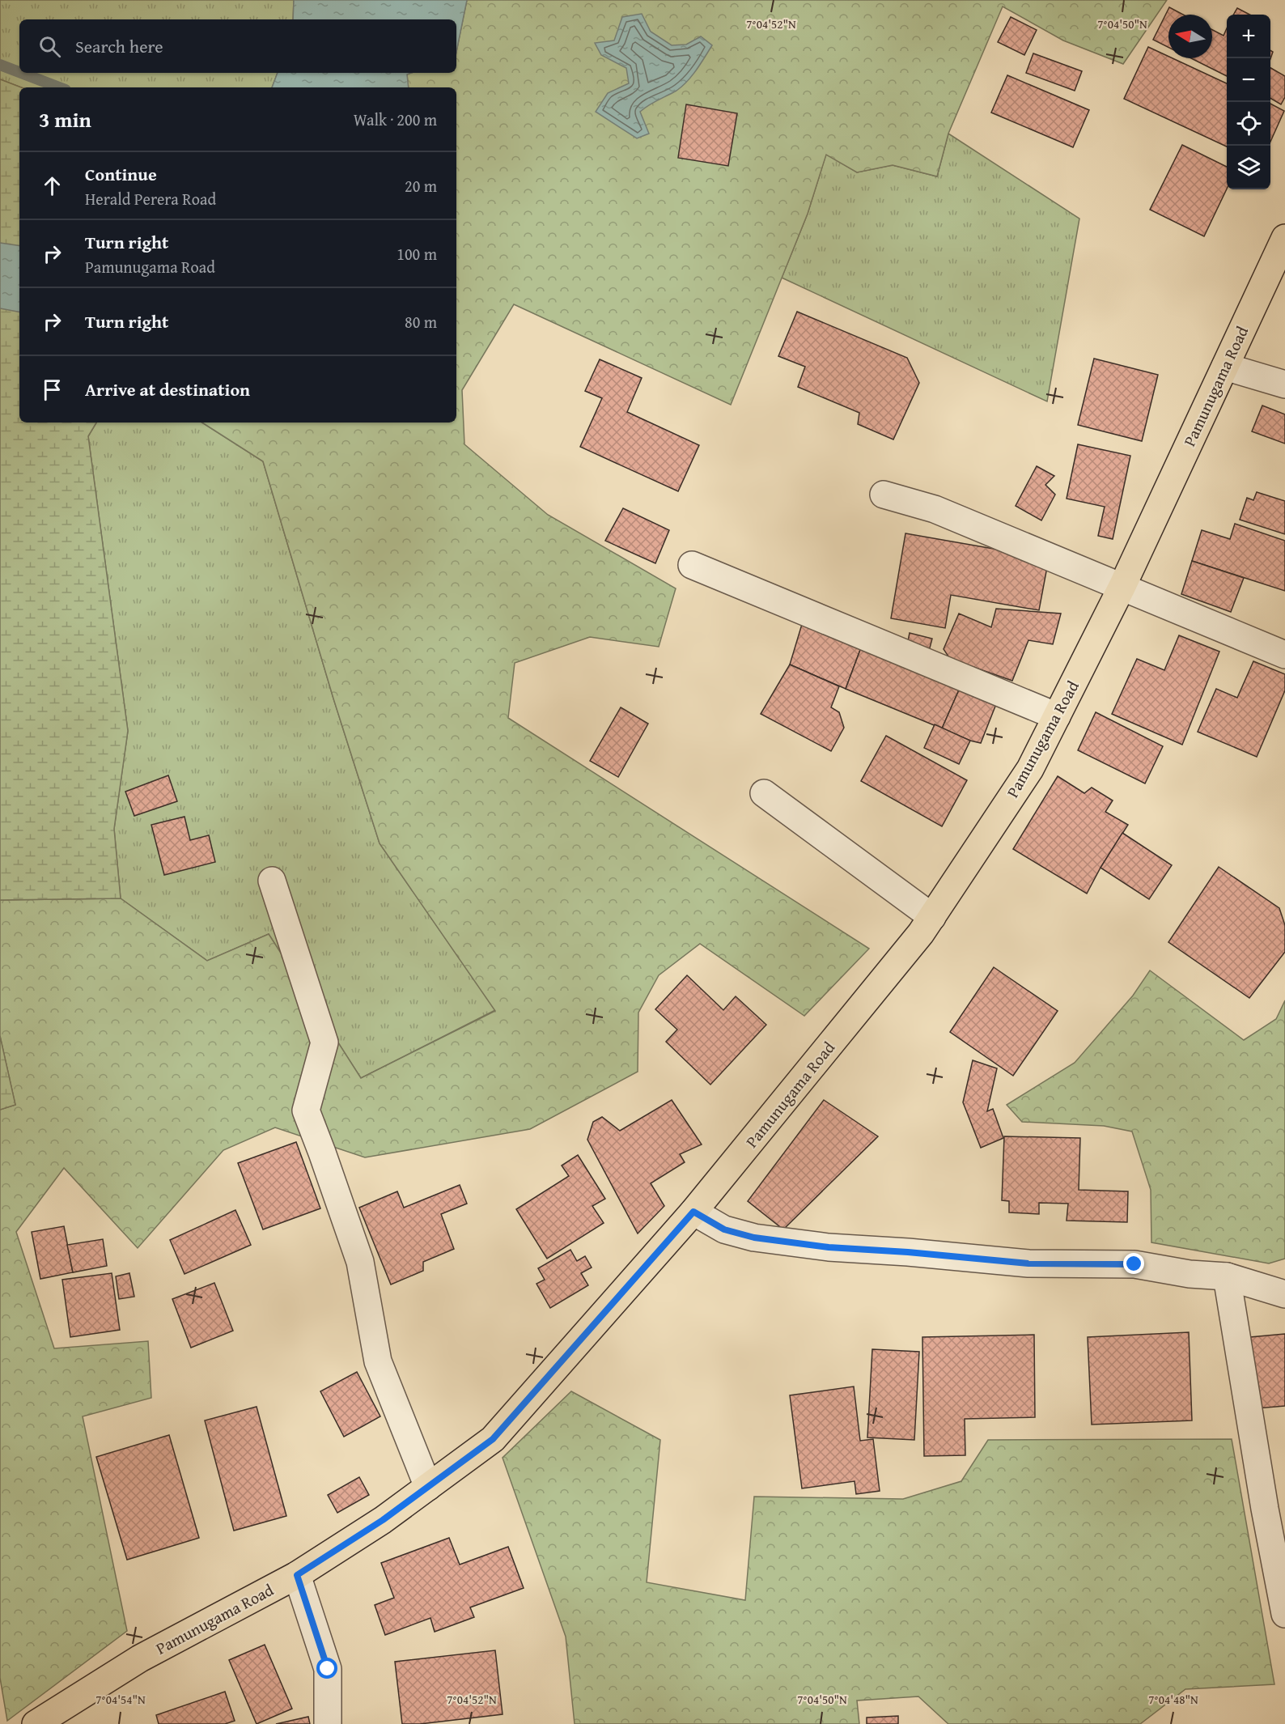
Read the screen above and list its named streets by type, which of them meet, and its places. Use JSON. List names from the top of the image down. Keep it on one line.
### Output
{"streets":{"main road":["Pamunugama Road"]},"north":"left","page":{"map_buttons":["+","−"],"search":"Search here","heading":["3 min","Walk · 200 m"],"list":[["Continue","Herald Perera Road","20 m"],["Turn right","Pamunugama Road","100 m"],["Turn right","80 m"],"Arrive at destination"]},"coordinates":["7°04'52\"N","7°04'50\"N","7°04'54\"N","7°04'48\"N"]}
